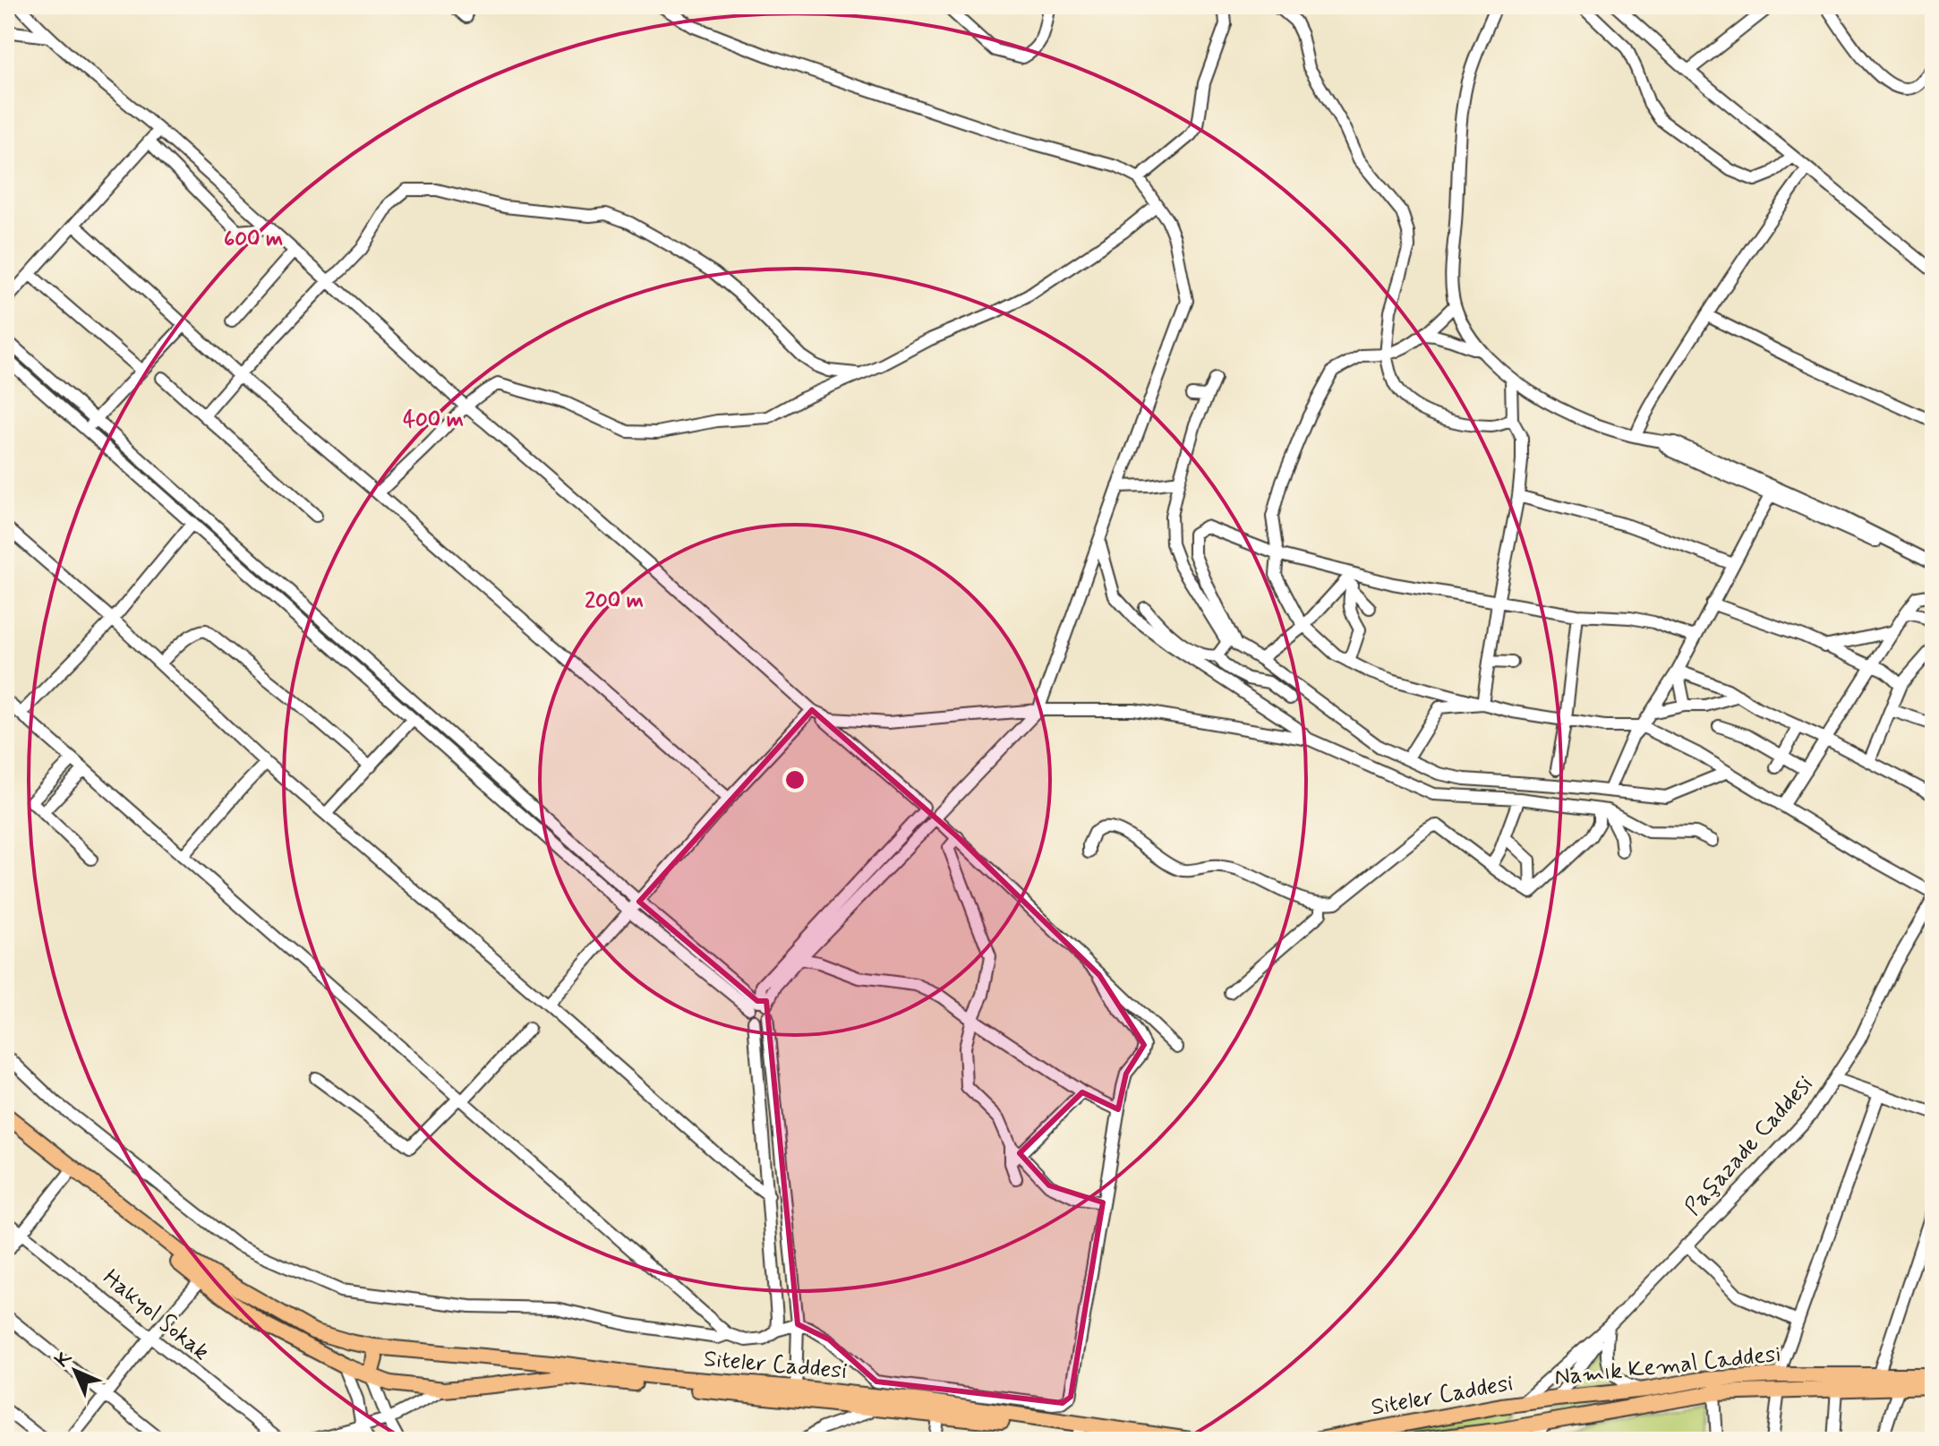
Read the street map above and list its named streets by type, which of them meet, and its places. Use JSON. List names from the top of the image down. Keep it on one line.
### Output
{"streets":{"main road":["Siteler Caddesi","Namık Kemal Caddesi"],"street":["Paşazade Caddesi","Hakyol Sokak"]},"crossings":[["Paşazade Caddesi","Siteler Caddesi"],["Paşazade Caddesi","Namık Kemal Caddesi"],["Siteler Caddesi","Namık Kemal Caddesi"]],"north":"top left","rings":["600 m","400 m","200 m"]}
